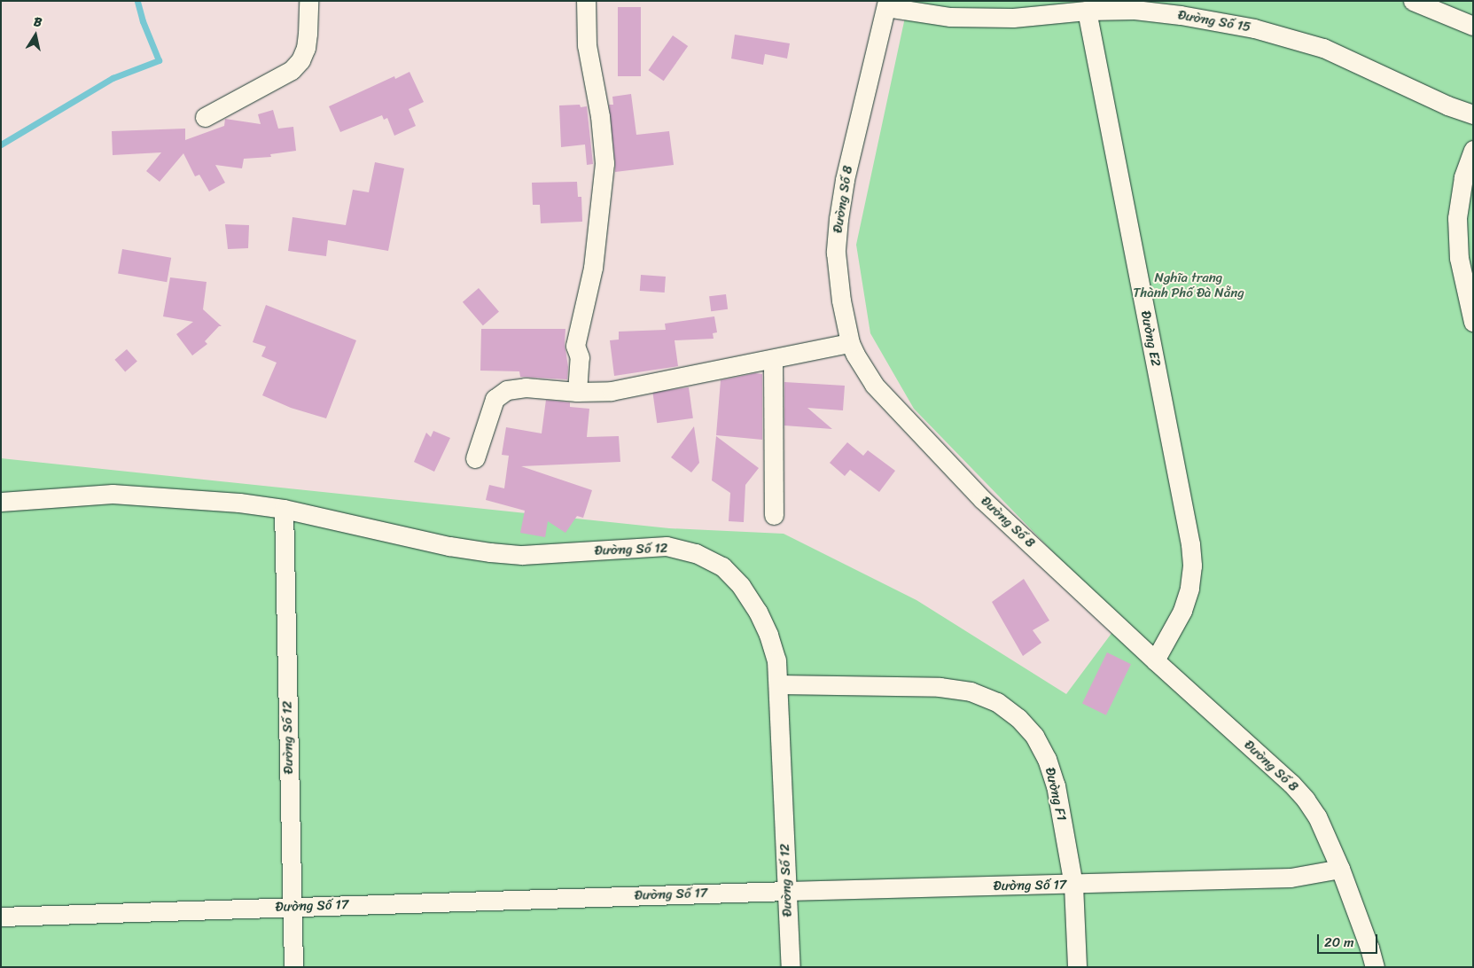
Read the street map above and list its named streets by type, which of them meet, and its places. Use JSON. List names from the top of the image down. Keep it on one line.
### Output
{"streets":{"street":["Đường Số 15","Đường Số 8","Đường E2","Đường Số 12","Đường F1","Đường Số 17"]},"crossings":[["Đường Số 15","Đường Số 8"],["Đường Số 15","Đường E2"],["Đường Số 8","Đường E2"],["Đường Số 8","Đường Số 17"],["Đường Số 12","Đường F1"],["Đường Số 12","Đường Số 17"],["Đường F1","Đường Số 17"]],"parks":["Nghĩa trang Thành Phố Đà Nẵng"],"scale_bar":"20 m","north":"top"}
